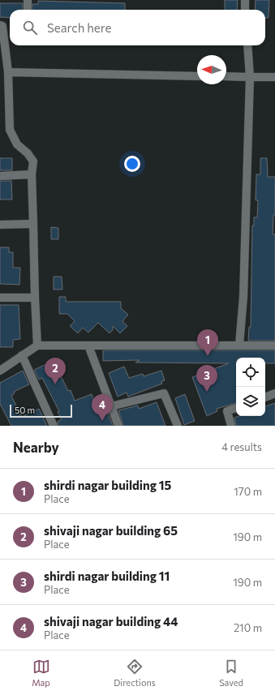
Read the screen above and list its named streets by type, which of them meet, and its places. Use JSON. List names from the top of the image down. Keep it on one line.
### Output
{"scale_bar":"50 m","north":"left","page":{"search":"Search here","pins":["1","2","3","4"],"scale":"50 m","heading":["Nearby","4 results"],"list":[{"mark":"1","name":"shirdi nagar building 15","note":"Place","value":"170 m"},{"mark":"2","name":"shivaji nagar building 65","note":"Place","value":"190 m"},{"mark":"3","name":"shirdi nagar building 11","note":"Place","value":"190 m"},{"mark":"4","name":"shivaji nagar building 44","note":"Place","value":"210 m"}],"nav":["Map","Directions","Saved"]}}
